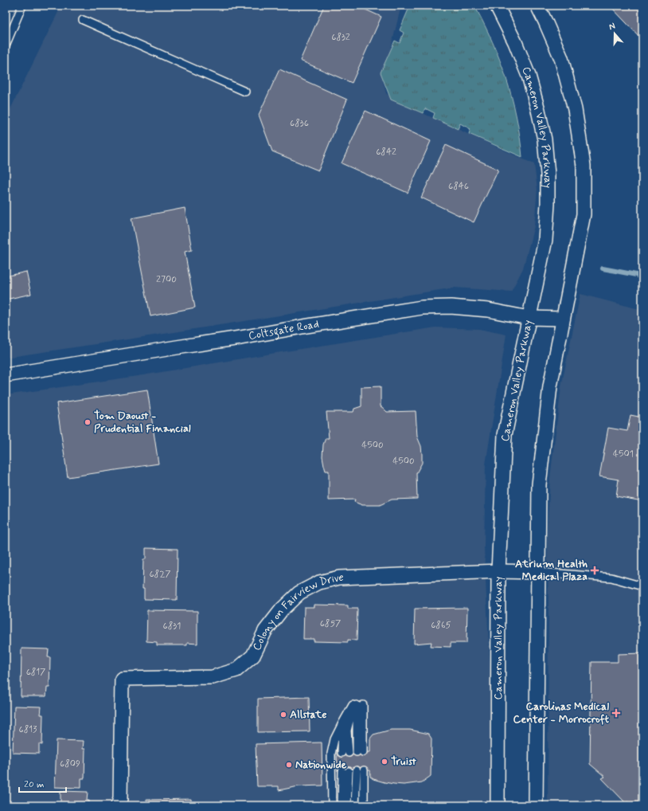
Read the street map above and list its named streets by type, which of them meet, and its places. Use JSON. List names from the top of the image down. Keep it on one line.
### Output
{"streets":{"street":["Cameron Valley Parkway","Coltsgate Road","Colony on Fairview Drive"]},"crossings":[["Cameron Valley Parkway","Coltsgate Road"],["Cameron Valley Parkway","Colony on Fairview Drive"]],"places":{"other":["Tom Daoust - Prudential Financial","Allstate","Truist","Nationwide"],"health":["Atrium Health Medical Plaza","Carolinas Medical Center - Morrocroft"]},"house_numbers":["6832","6836","6842","6846","2700","4500","4501","4500","6827","6857","6865","6831","6817","6813","6809"],"scale_bar":"20 m","north":"top"}
